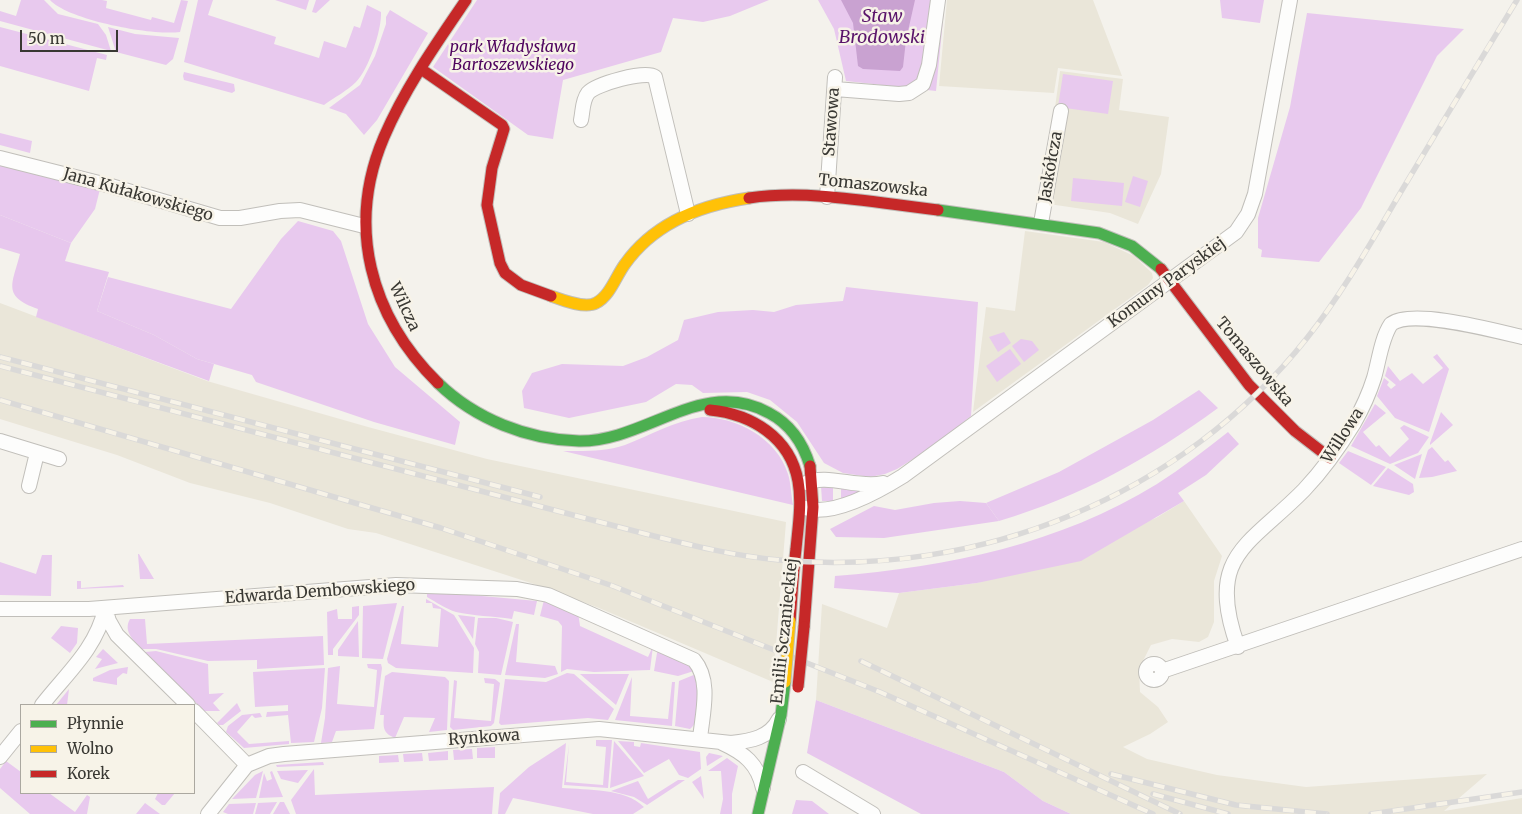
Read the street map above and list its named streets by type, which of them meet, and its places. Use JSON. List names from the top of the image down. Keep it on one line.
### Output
{"streets":{"street":["Stawowa","Jaskółcza","Tomaszowska","Jana Kułakowskiego","Komuny Paryskiej","Wilcza","Willowa","Edwarda Dembowskiego","Emilii Sczanieckiej","Rynkowa"]},"crossings":[["Stawowa","Tomaszowska"],["Jaskółcza","Tomaszowska"],["Tomaszowska","Komuny Paryskiej"],["Tomaszowska","Wilcza"],["Tomaszowska","Willowa"],["Jana Kułakowskiego","Wilcza"],["Komuny Paryskiej","Wilcza"],["Komuny Paryskiej","Emilii Sczanieckiej"],["Wilcza","Emilii Sczanieckiej"],["Edwarda Dembowskiego","Rynkowa"],["Emilii Sczanieckiej","Rynkowa"]],"water":["Staw Brodowski"],"parks":["park Władysława Bartoszewskiego"],"legend":["Płynnie","Wolno","Korek"],"scale_bar":"50 m"}
